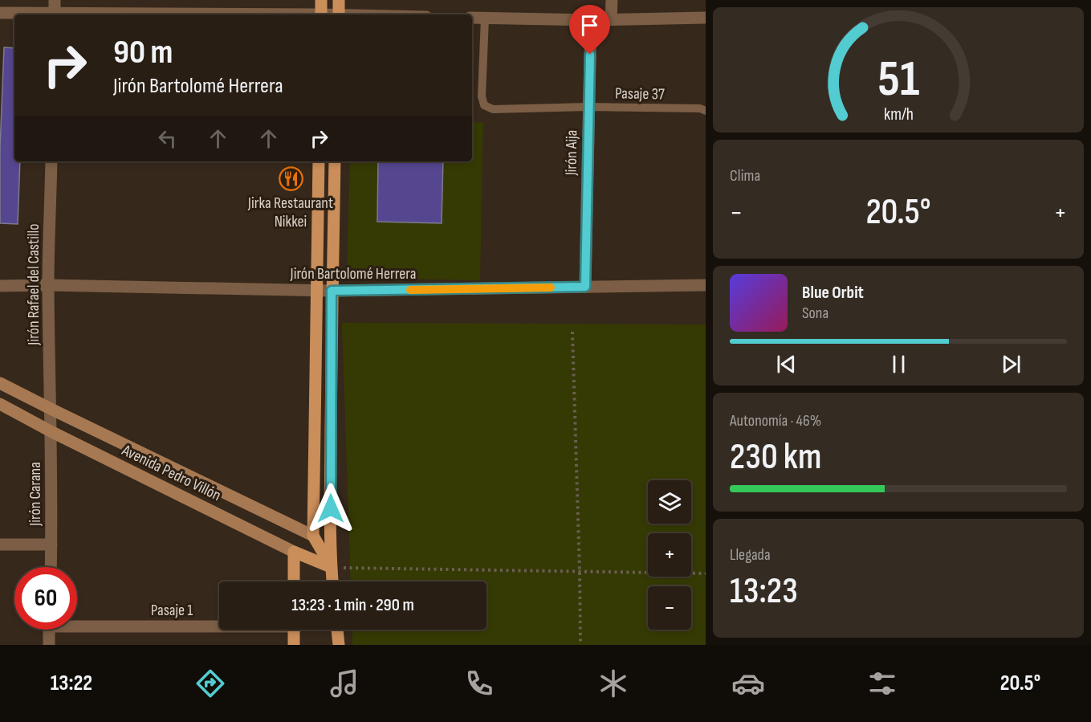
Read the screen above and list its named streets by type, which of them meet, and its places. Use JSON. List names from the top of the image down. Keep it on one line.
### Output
{"streets":{"main road":["Avenida Pedro Villón"],"street":["Jirón Aija","Jirón Bartolomé Herrera","Jirón Rafael del Castillo","Jirón Carana","Pasaje 1"],"lane":["Pasaje 37"]},"crossings":[["Pasaje 37","Jirón Aija"],["Jirón Aija","Jirón Bartolomé Herrera"],["Jirón Bartolomé Herrera","Jirón Rafael del Castillo"],["Jirón Rafael del Castillo","Avenida Pedro Villón"],["Jirón Rafael del Castillo","Jirón Carana"],["Avenida Pedro Villón","Jirón Carana"]],"places":{"restaurant":["Jirka Restaurant Nikkei"]},"page":{"turn":["90 m","Jirón Bartolomé Herrera"],"tile":["Clima",["Autonomía · 46%","230 km"],["Llegada","13:23"]],"heat":["−","20.5°","+"],"song":["Blue Orbit","Sona"],"map_buttons":["+","−"],"limit":"60","trip":"13:23 · 1 min · 290 m","tabs":["13:22","20.5°"],"gauge":["51","km/h"]}}
